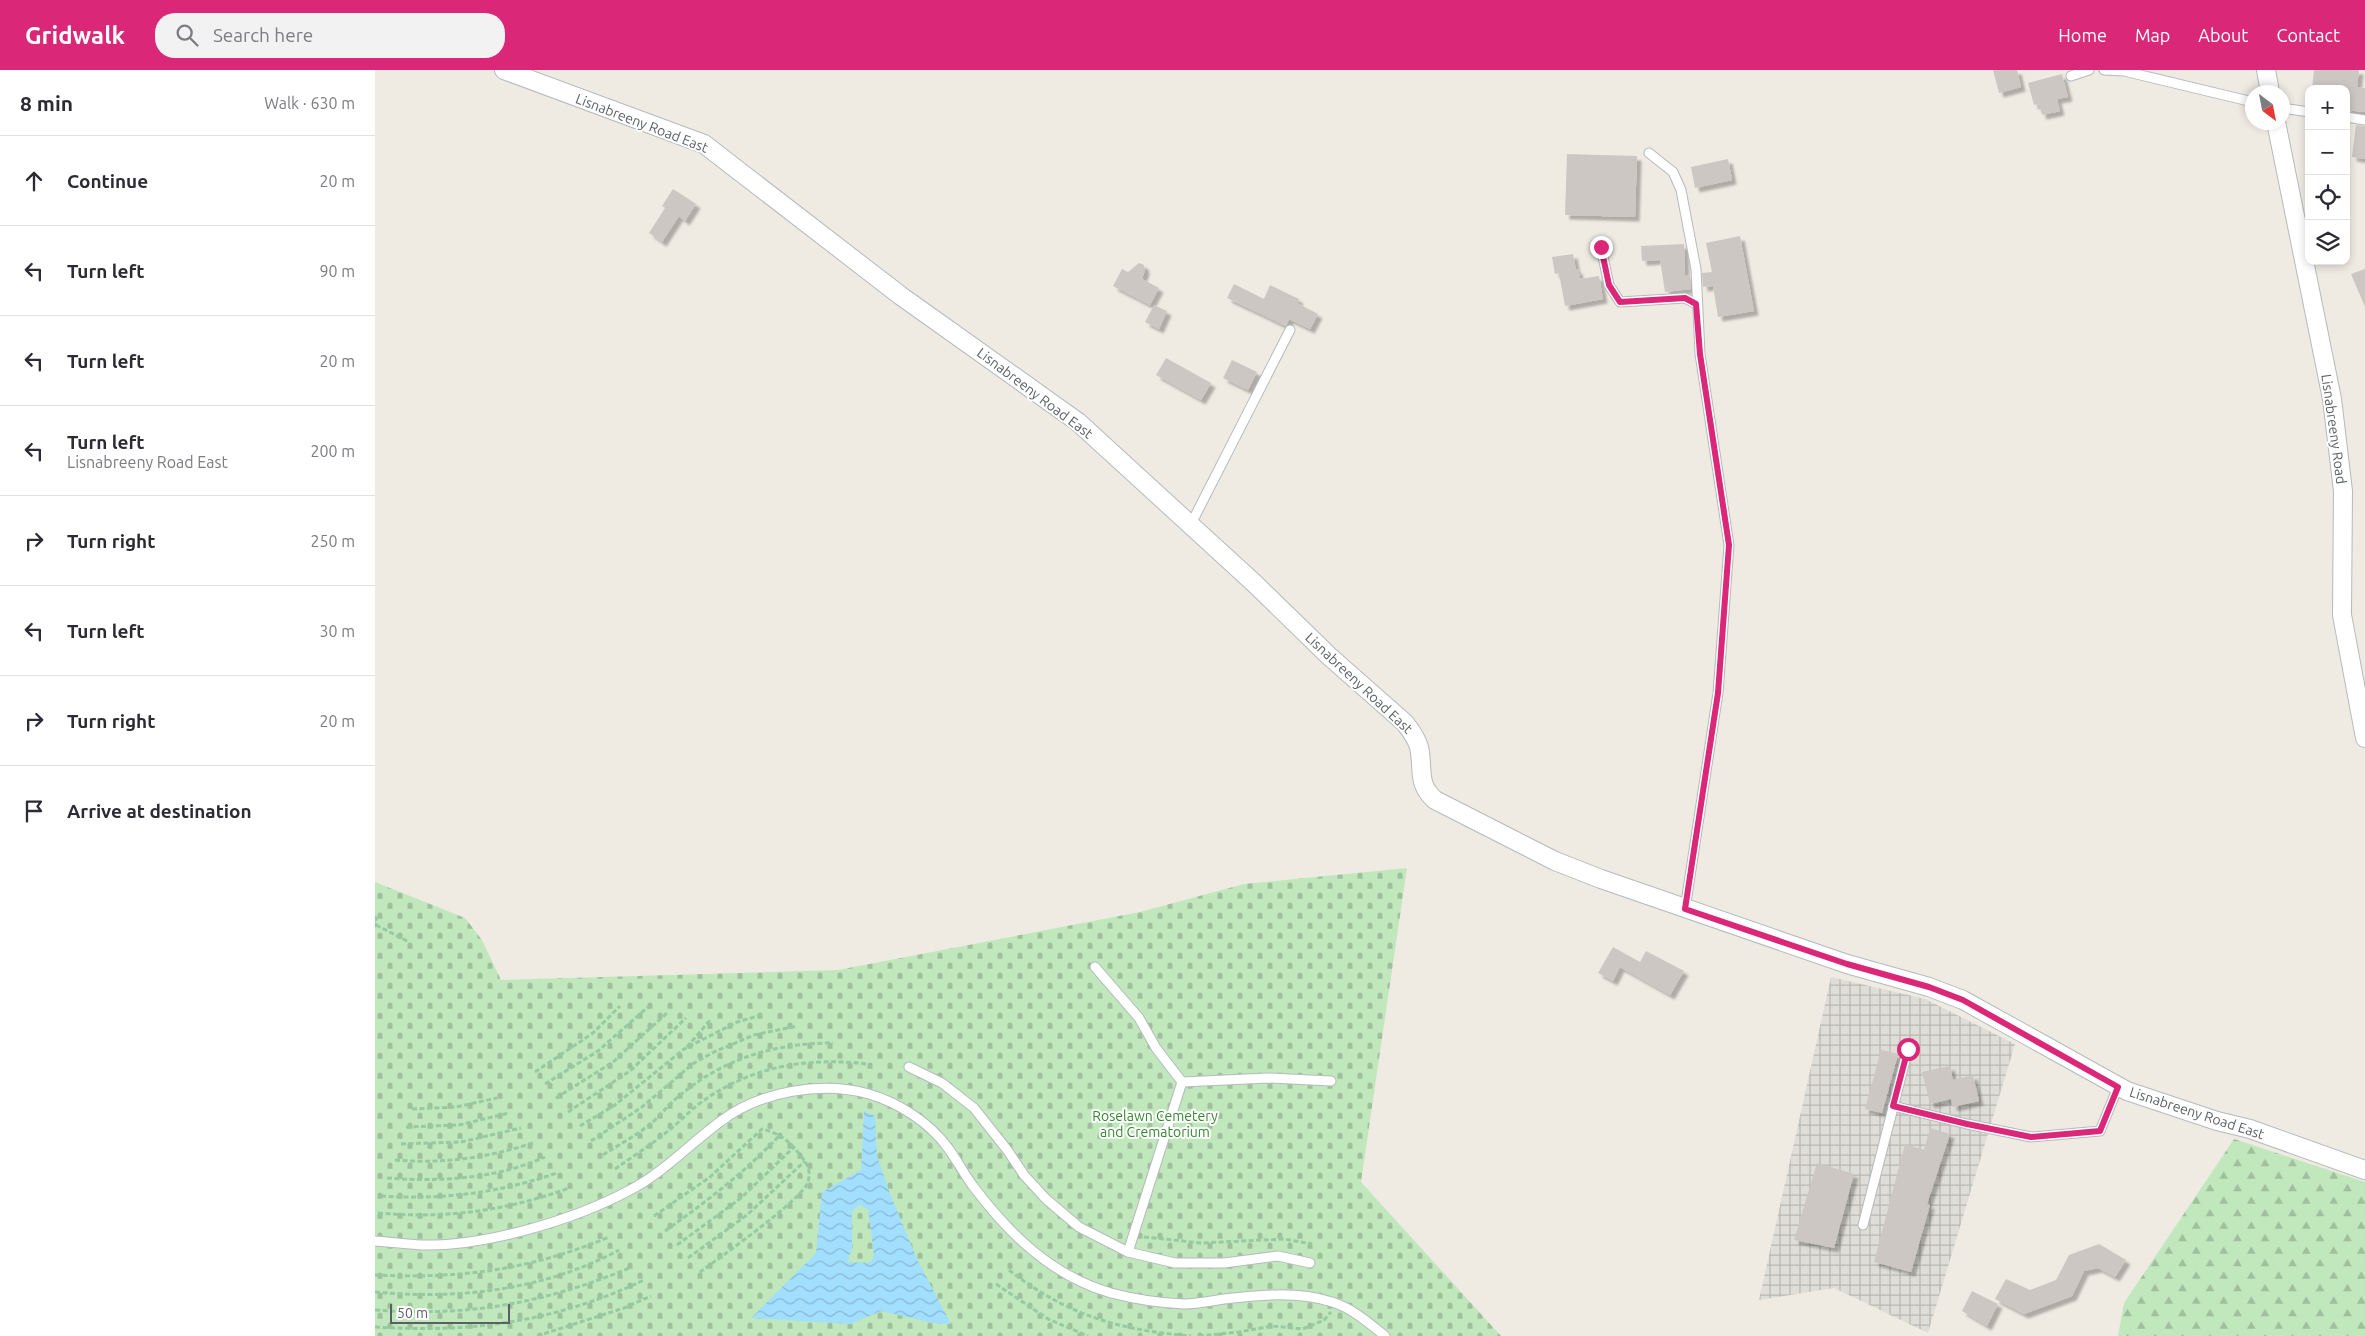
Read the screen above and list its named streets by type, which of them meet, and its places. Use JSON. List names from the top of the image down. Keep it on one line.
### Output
{"streets":{"street":["Lisnabreeny Road East","Lisnabreeny Road"]},"parks":["Roselawn Cemetery and Crematorium"],"scale_bar":"50 m","north":"bottom right","page":{"header":"Gridwalk","search":"Search here","nav":["Home","Map","About","Contact"],"heading":["8 min","Walk · 630 m"],"map_buttons":["+","−"],"list":[["Continue","20 m"],["Turn left","90 m"],["Turn left","20 m"],["Turn left","Lisnabreeny Road East","200 m"],["Turn right","250 m"],["Turn left","30 m"],["Turn right","20 m"],"Arrive at destination"],"scale":"50 m"}}
